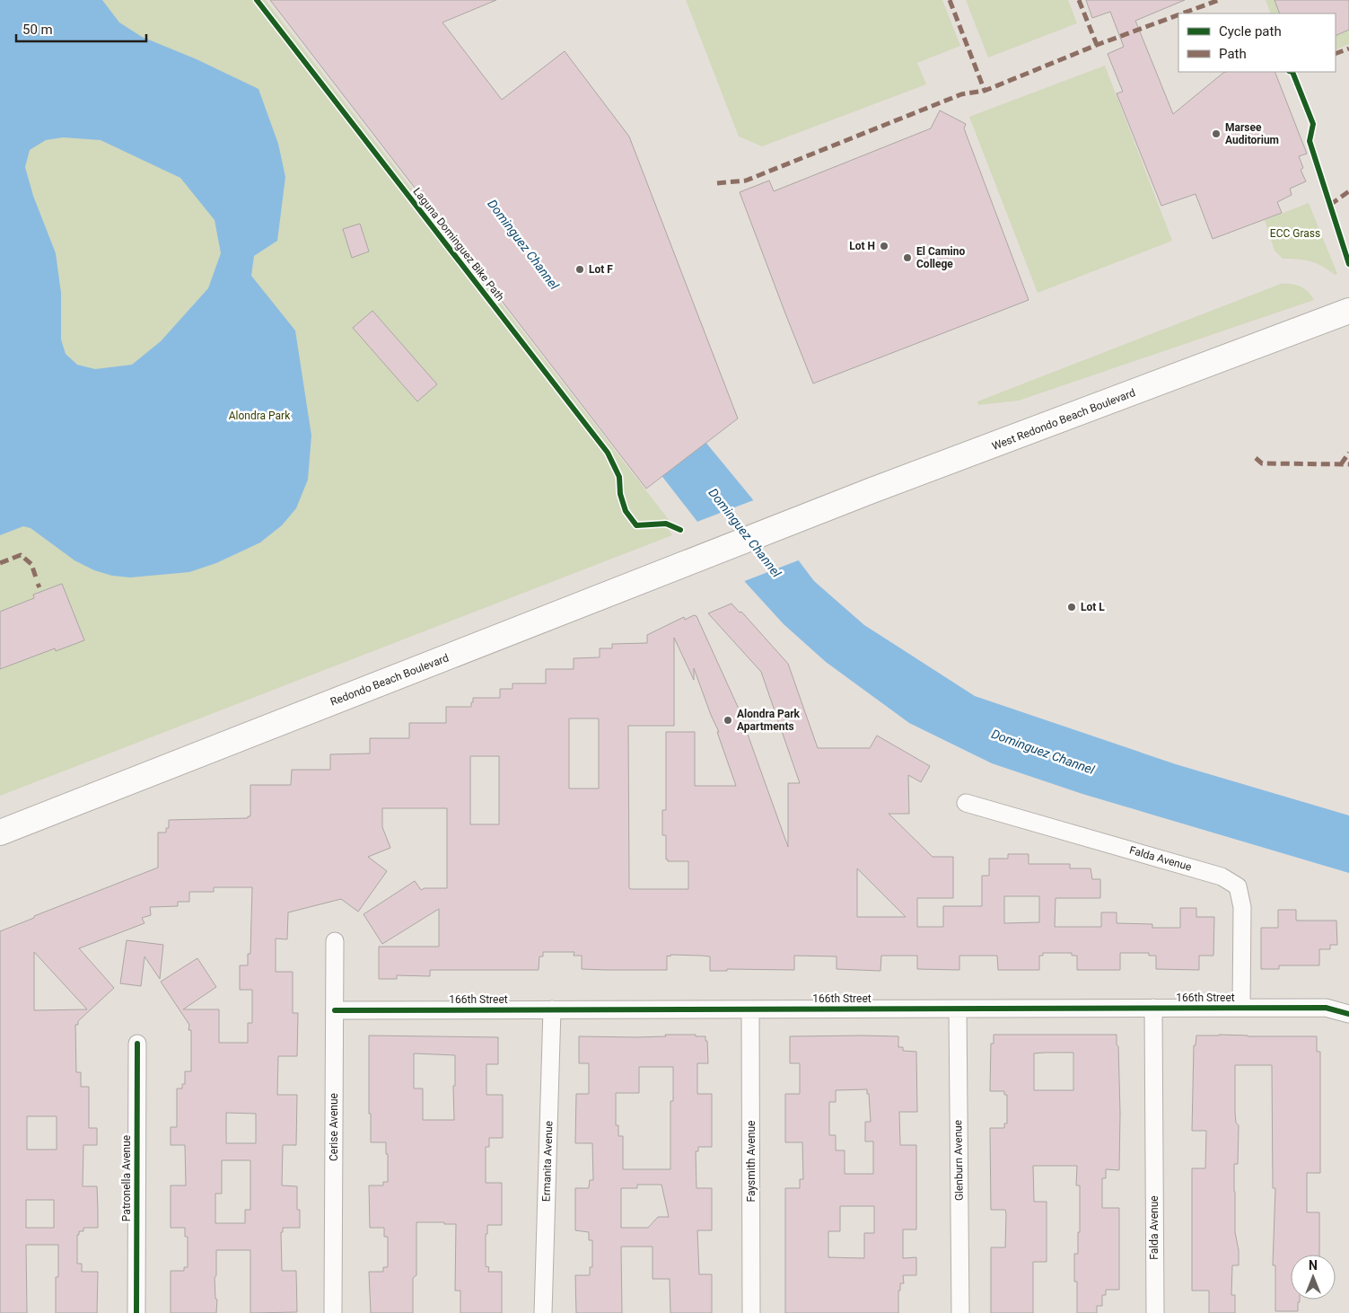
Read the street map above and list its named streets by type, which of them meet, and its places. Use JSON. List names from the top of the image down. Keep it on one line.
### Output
{"streets":{"main road":["West Redondo Beach Boulevard","Redondo Beach Boulevard"],"street":["Falda Avenue","166th Street","Cerise Avenue","Glenburn Avenue","Ermanita Avenue","Faysmith Avenue","Patronella Avenue"],"cycle path":["Laguna Dominguez Bike Path"]},"crossings":[["West Redondo Beach Boulevard","Redondo Beach Boulevard"],["Falda Avenue","166th Street"],["166th Street","Cerise Avenue"],["166th Street","Glenburn Avenue"],["166th Street","Ermanita Avenue"],["166th Street","Faysmith Avenue"]],"water":["Dominguez Channel"],"parks":["ECC Grass","Alondra Park"],"places":["Marsee Auditorium","Lot H","El Camino College","Lot F","Lot L","Alondra Park Apartments"],"legend":["Cycle path","Path"],"scale_bar":"50 m","north":"top"}
